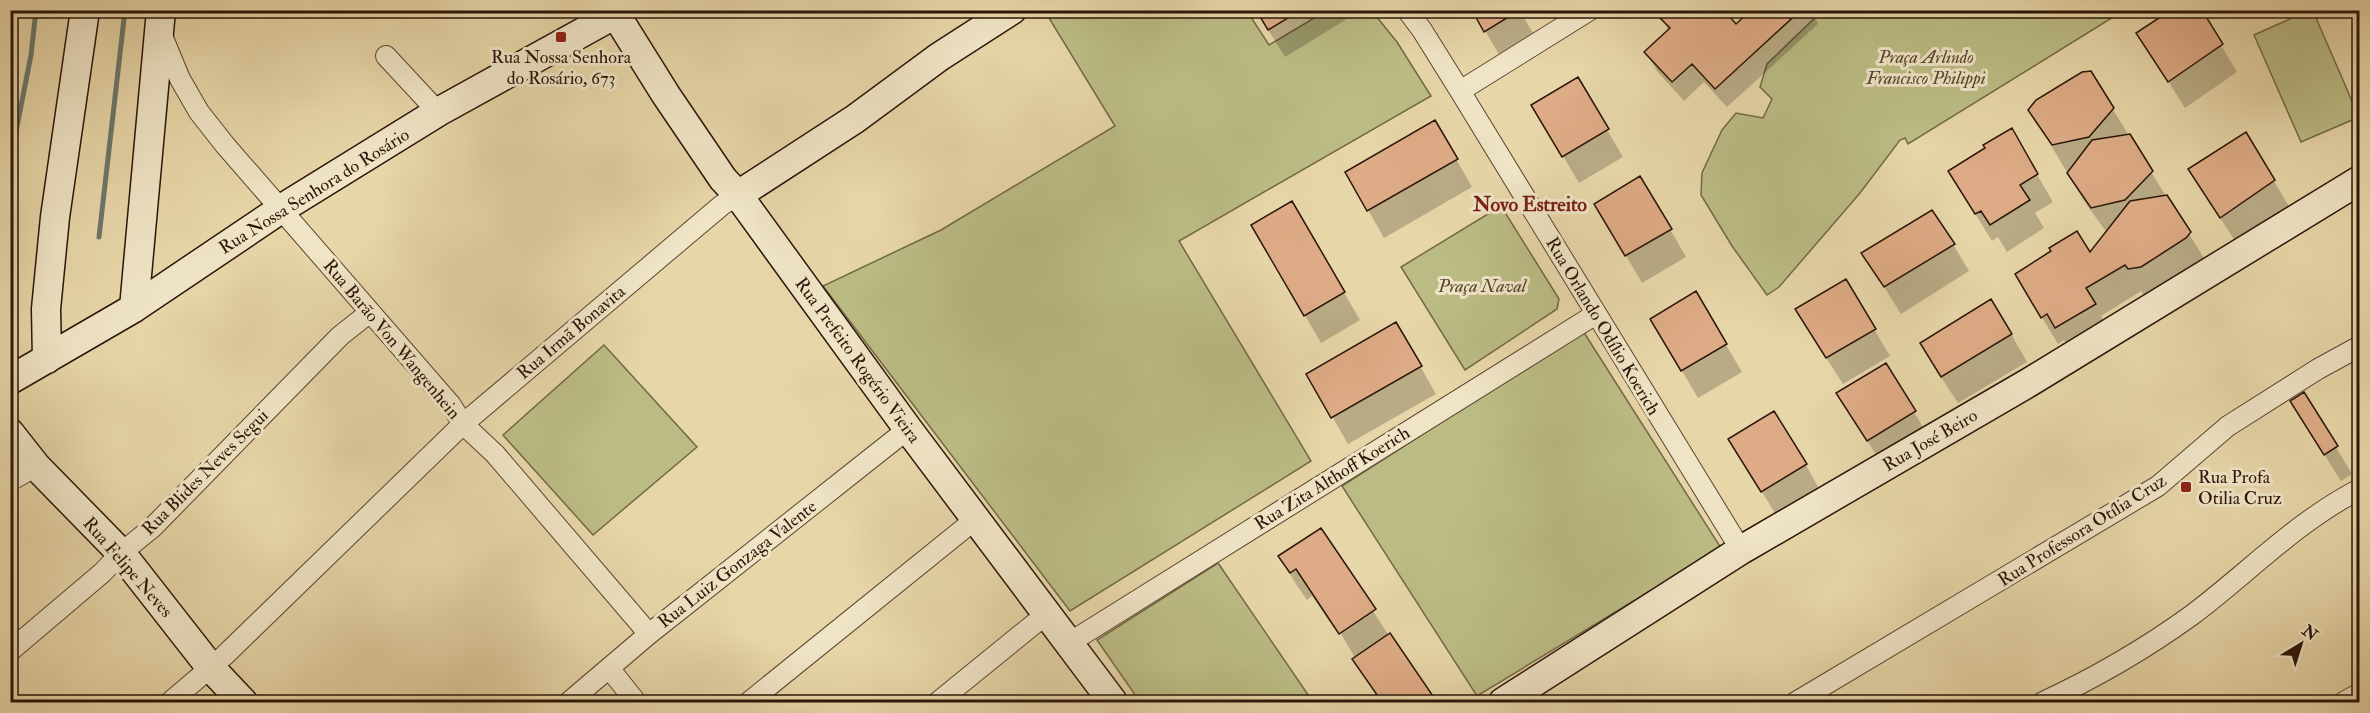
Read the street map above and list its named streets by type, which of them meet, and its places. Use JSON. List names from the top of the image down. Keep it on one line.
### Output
{"streets":{"street":["Rua Nossa Senhora do Rosário","Rua Orlando Odílio Koerich","Rua Irmã Bonavita","Rua Barão Von Wangenhein","Rua Prefeito Rogério Vieira","Rua José Beiro","Rua Blides Neves Segui","Rua Zita Althoff Koerich","Rua Professora Otília Cruz","Rua Luiz Gonzaga Valente","Rua Felipe Neves"]},"crossings":[["Rua Nossa Senhora do Rosário","Rua Barão Von Wangenhein"],["Rua Nossa Senhora do Rosário","Rua Prefeito Rogério Vieira"],["Rua Orlando Odílio Koerich","Rua José Beiro"],["Rua Orlando Odílio Koerich","Rua Zita Althoff Koerich"],["Rua Irmã Bonavita","Rua Barão Von Wangenhein"],["Rua Irmã Bonavita","Rua Prefeito Rogério Vieira"],["Rua Irmã Bonavita","Rua Felipe Neves"],["Rua Barão Von Wangenhein","Rua Blides Neves Segui"],["Rua Barão Von Wangenhein","Rua Luiz Gonzaga Valente"],["Rua Prefeito Rogério Vieira","Rua Zita Althoff Koerich"],["Rua Prefeito Rogério Vieira","Rua Luiz Gonzaga Valente"],["Rua Blides Neves Segui","Rua Felipe Neves"]],"districts":["Novo Estreito"],"parks":["Praça Arlindo Francisco Philippi","Praça Naval"],"places":{"transit":["Rua Nossa Senhora do Rosário, 673","Rua Profa Otilia Cruz"]},"north":"top right"}
